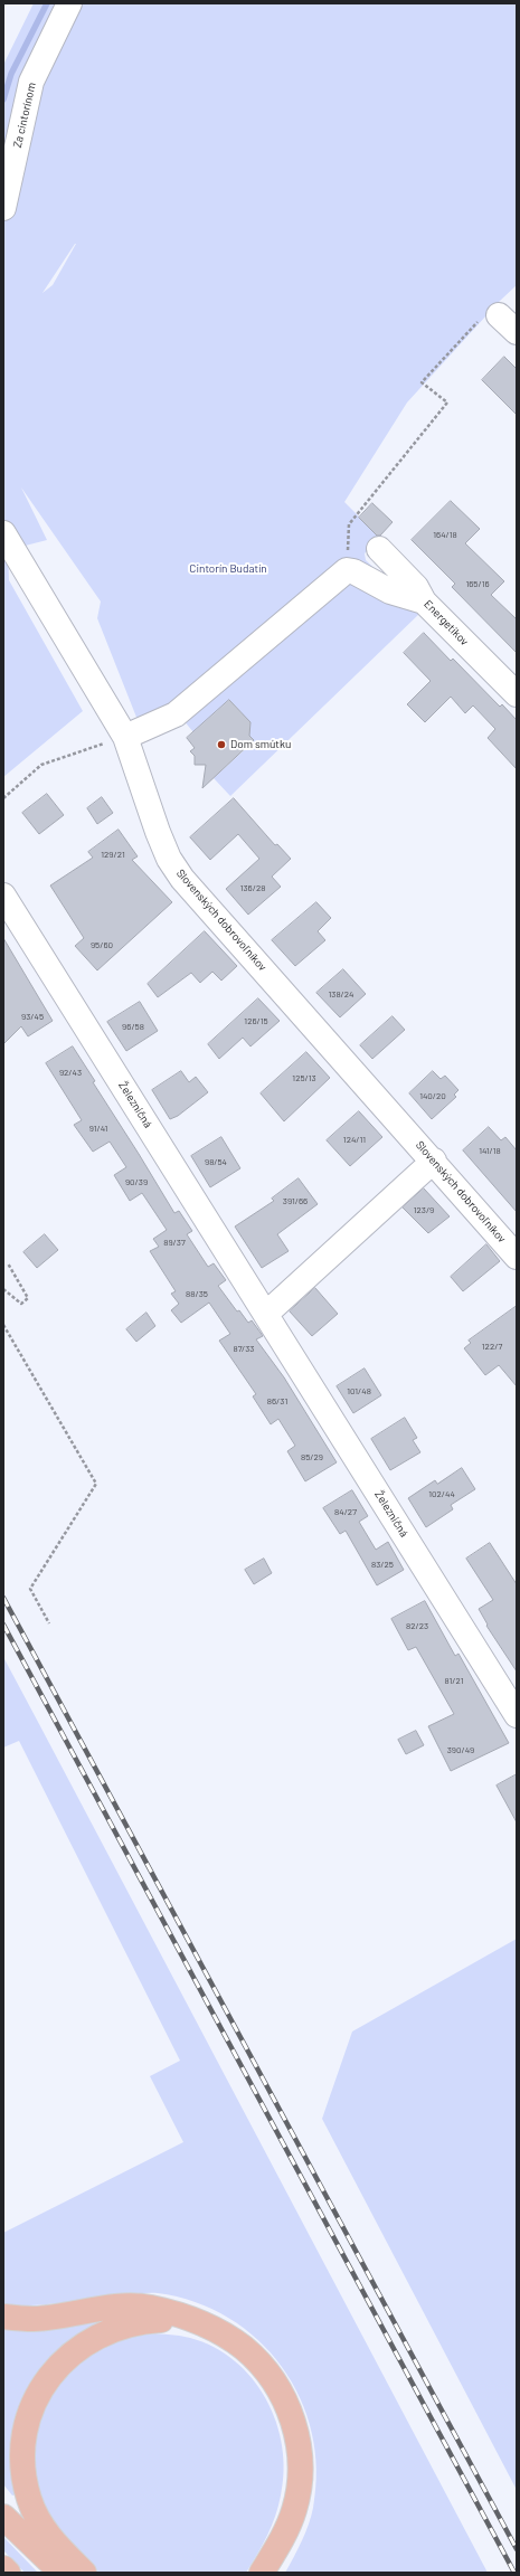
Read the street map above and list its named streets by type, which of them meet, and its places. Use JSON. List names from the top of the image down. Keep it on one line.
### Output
{"streets":{"street":["Za cintorínom","Energetikov","Slovenských dobrovoľníkov","Železničná"]},"parks":["Cintorín Budatín"],"places":["Dom smútku"],"house_numbers":["164/18","165/16","129/21","136/28","95/60","138/24","93/45","126/15","96/58","92/43","125/13","140/20","91/41","124/11","141/18","98/54","90/39","391/66","123/9","89/37","88/35","122/7","87/33","101/48","86/31","85/29","102/44","84/27","83/25","82/23","81/21","390/49"]}
